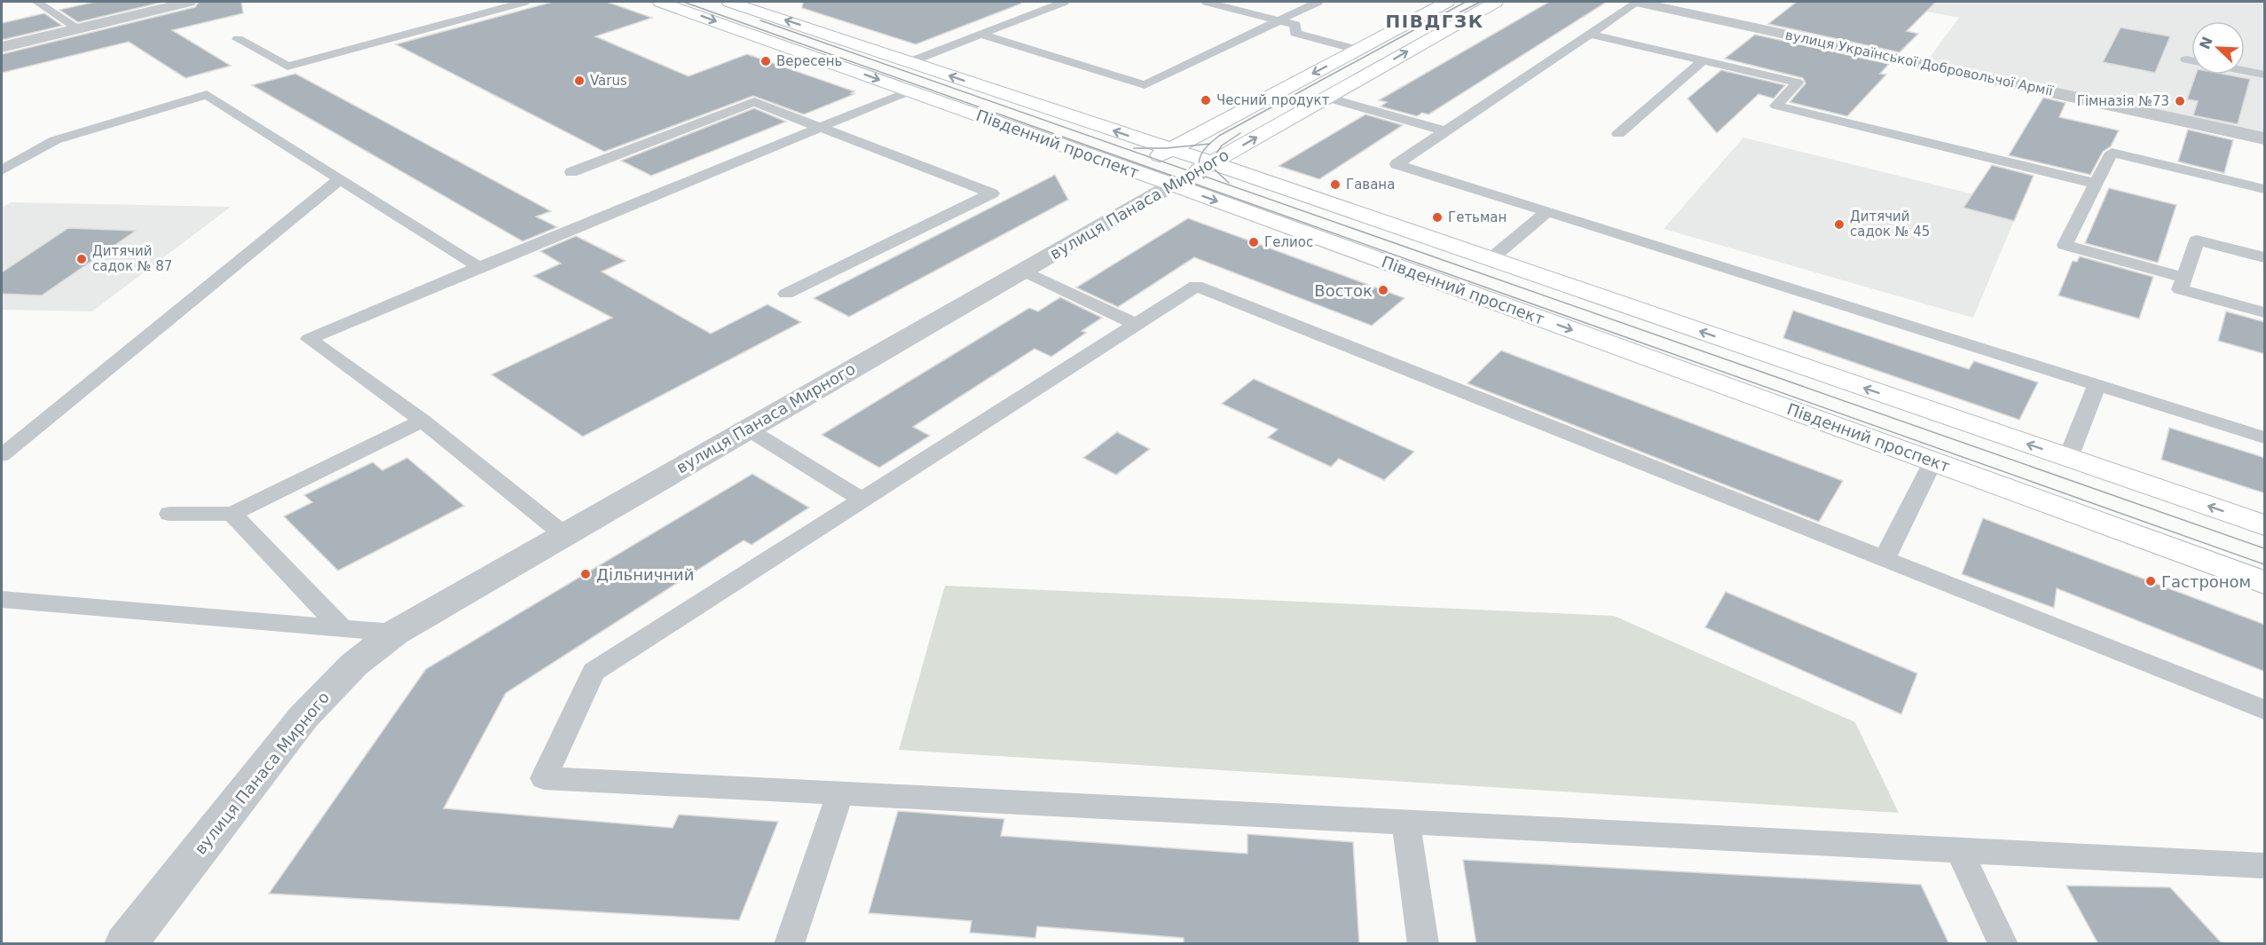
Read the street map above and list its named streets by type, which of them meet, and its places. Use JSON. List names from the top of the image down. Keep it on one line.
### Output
{"streets":{"main road":["Південний проспект","вулиця Панаса Мирного"],"street":["вулиця Української Добровольчої Армії"]},"crossings":[["Південний проспект","вулиця Панаса Мирного"]],"districts":["ПІВДГЗК"],"places":["Вересень","Varus","Чесний продукт","Гімназія №73","Гавана","Гетьман","Дитячий садок № 45","Гелиос","Дитячий садок № 87","Восток","Дільничний","Гастроном"],"north":"top left"}
